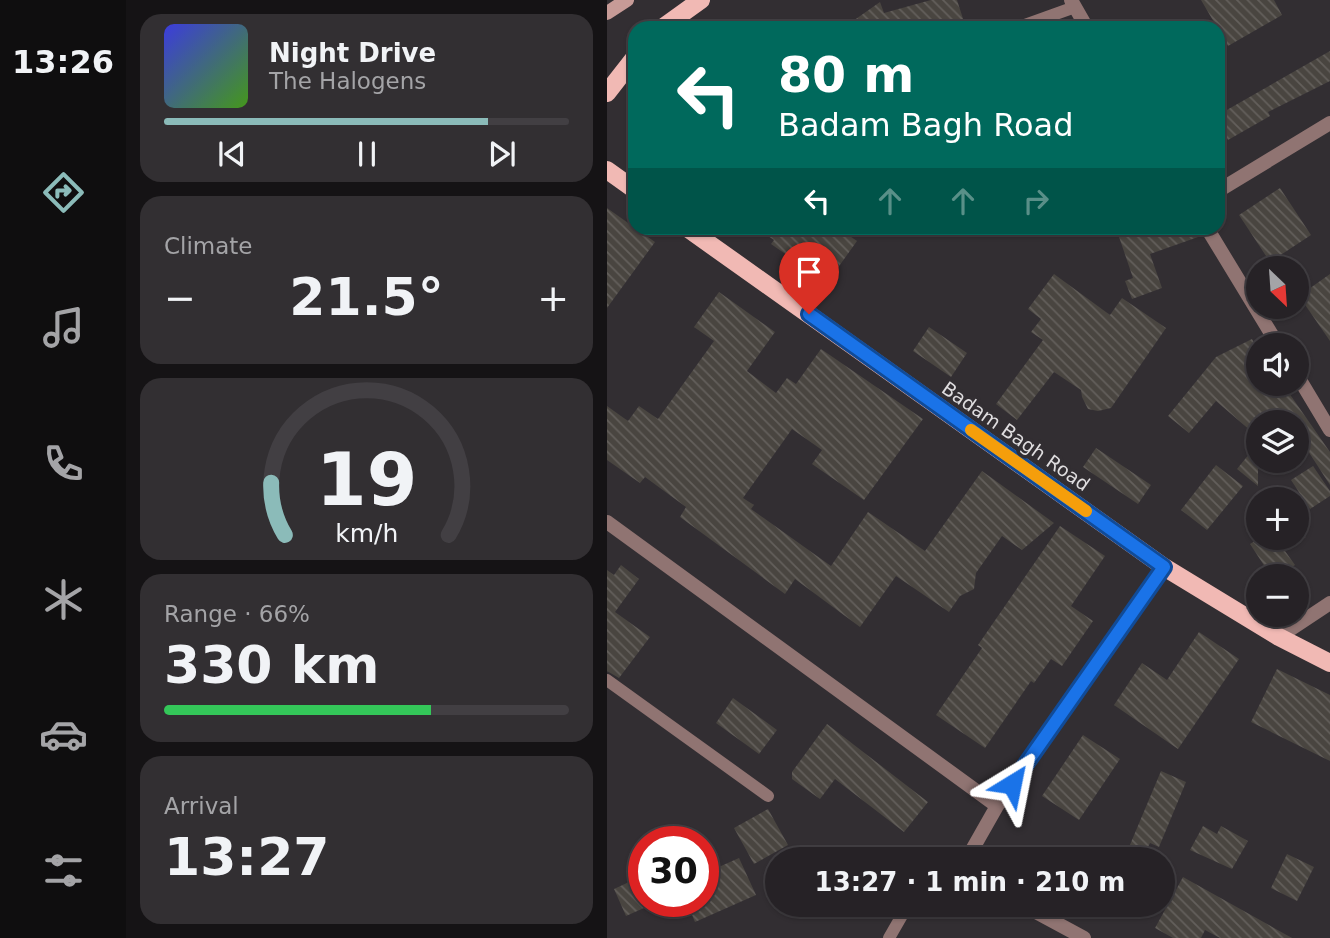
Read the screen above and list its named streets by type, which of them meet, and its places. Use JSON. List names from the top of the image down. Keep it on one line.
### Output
{"streets":{"main road":["Badam Bagh Road"]},"north":"bottom right","page":{"tabs":"13:26","turn":["80 m","Badam Bagh Road"],"song":["Night Drive","The Halogens"],"tile":["Climate",["Range · 66%","330 km"],["Arrival","13:27"]],"map_buttons":["+","−"],"heat":["−","21.5°","+"],"limit":"30","trip":"13:27 · 1 min · 210 m","gauge":["19","km/h"]}}
